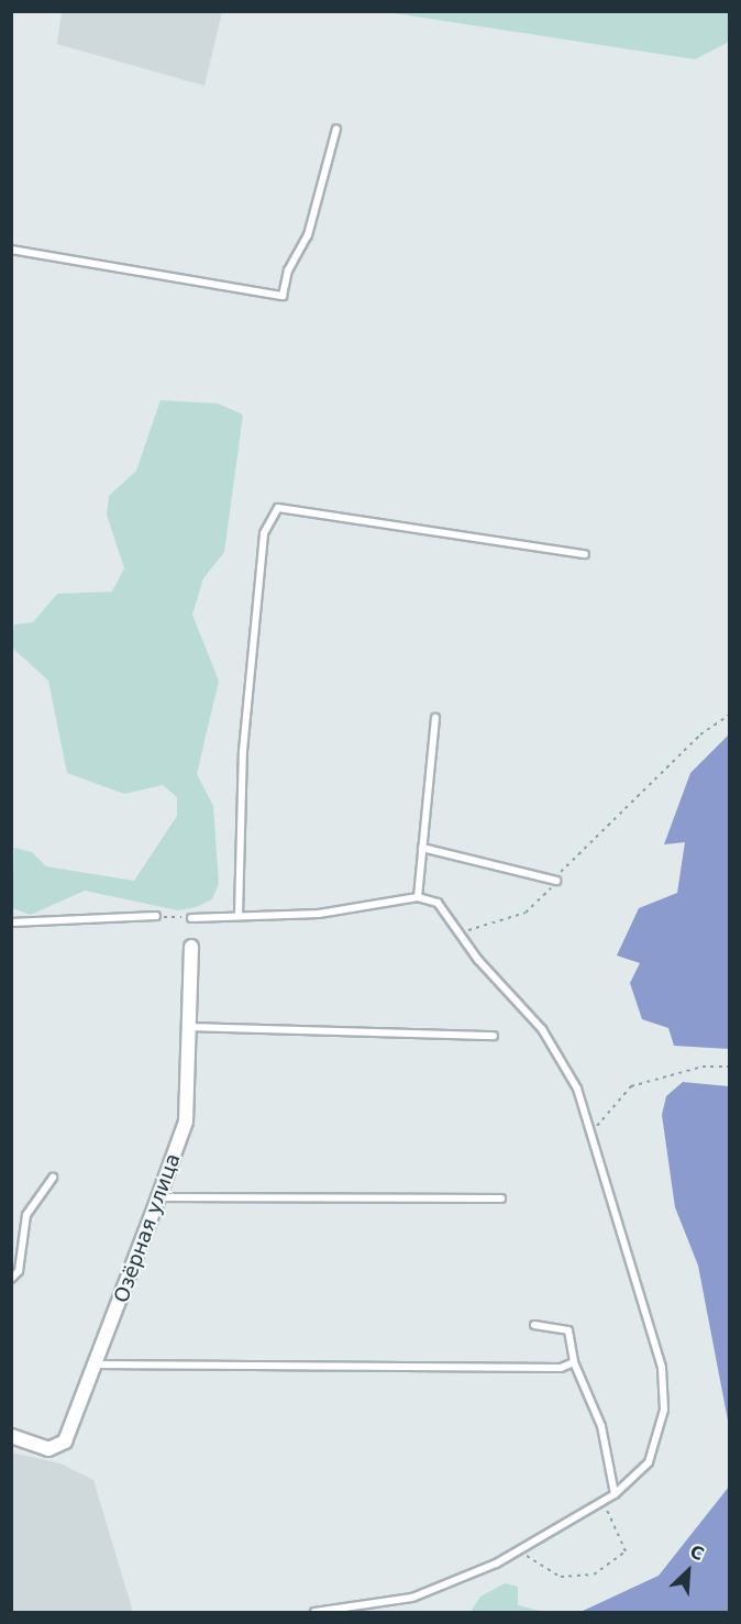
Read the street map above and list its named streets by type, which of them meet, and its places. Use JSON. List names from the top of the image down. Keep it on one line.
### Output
{"streets":{"street":["Озёрная улица"]},"north":"top right"}
